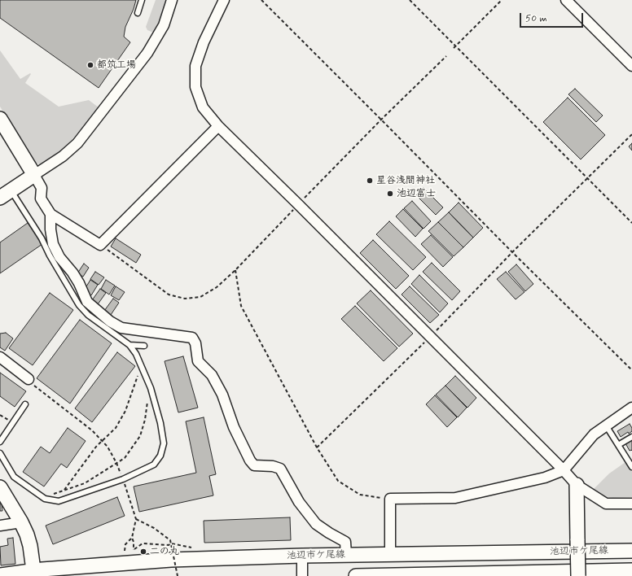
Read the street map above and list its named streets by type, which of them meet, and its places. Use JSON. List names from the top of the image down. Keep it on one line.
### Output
{"streets":{"street":["池辺市ケ尾線"]},"places":["都筑工場","星谷浅間神社","池辺富士","二の丸"],"scale_bar":"50 m"}
